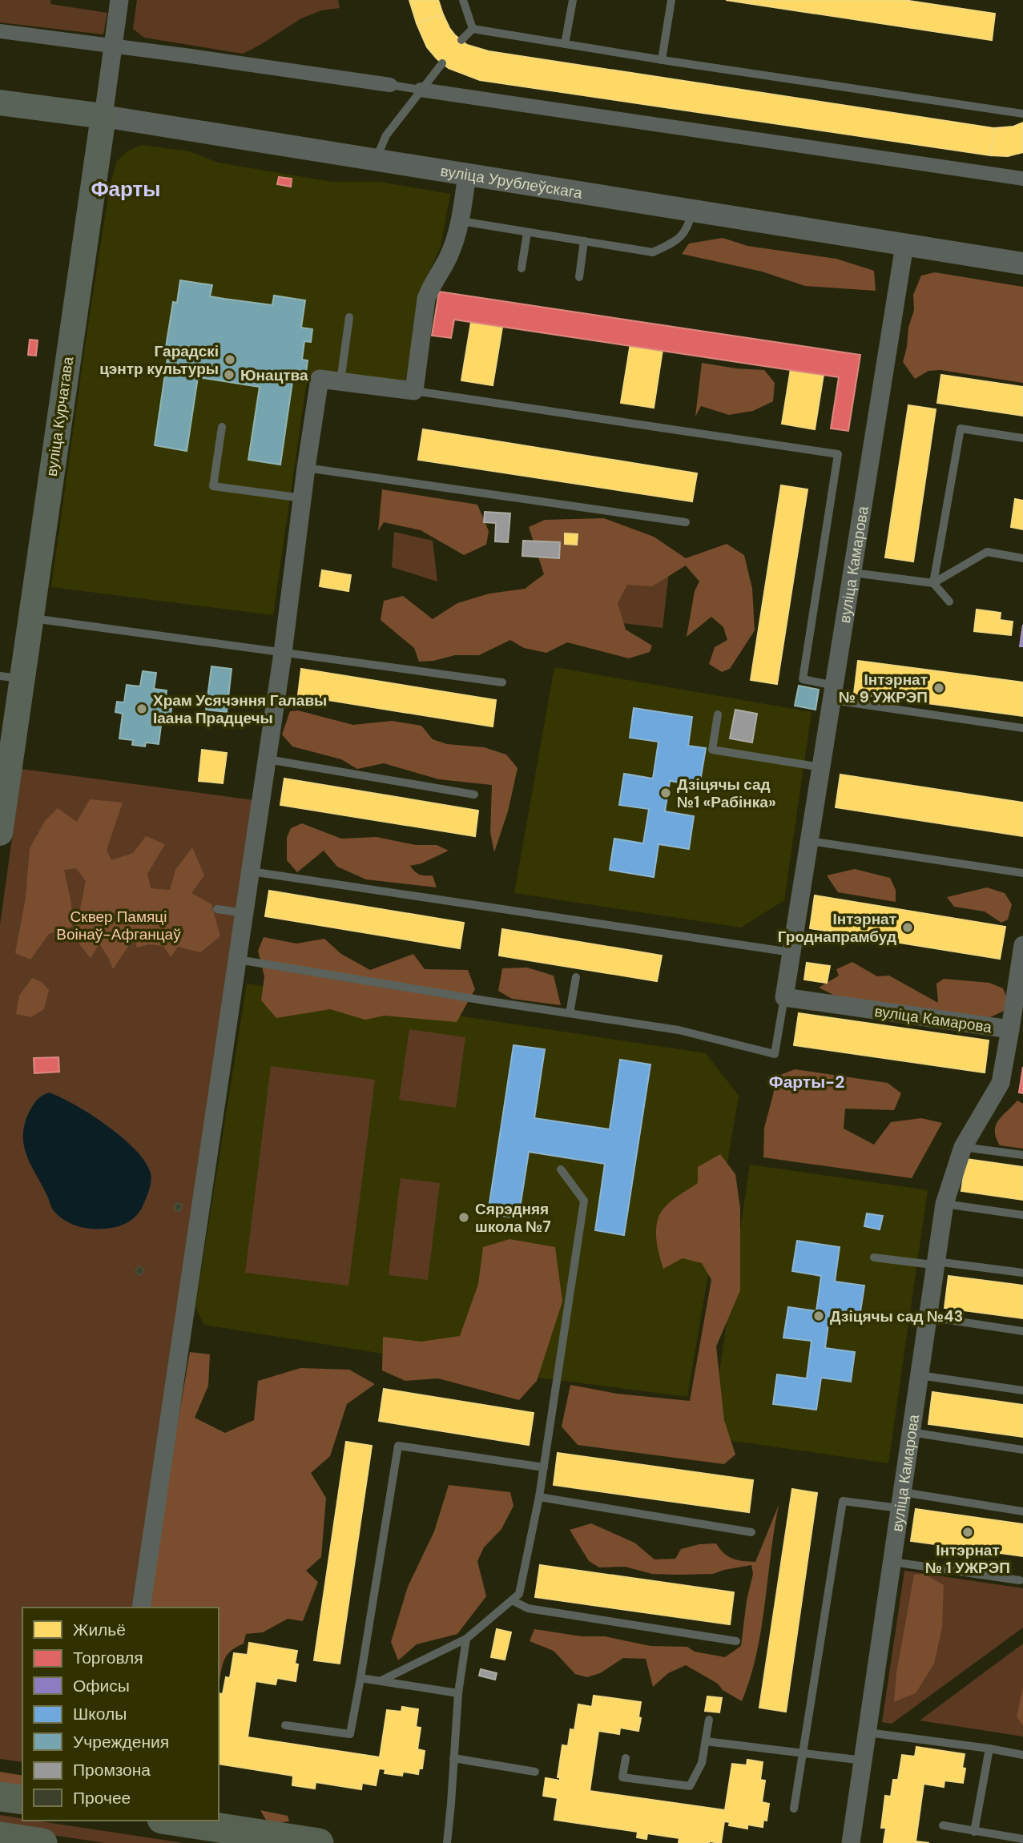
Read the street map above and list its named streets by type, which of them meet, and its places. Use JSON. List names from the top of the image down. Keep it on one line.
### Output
{"streets":{"main road":["вуліца Урублеўскага","вуліца Курчатава"],"street":["вуліца Камарова"]},"crossings":[["вуліца Урублеўскага","вуліца Курчатава"],["вуліца Урублеўскага","вуліца Камарова"]],"districts":["Фарты","Фарты-2"],"parks":["Сквер Памяці Воінаў-Афганцаў"],"places":["Гарадскі цэнтр культуры","Юнацтва","Інтэрнат № 9 УЖРЭП","Храм Усячэння Галавы Іаана Прадцечы","Дзіцячы сад №1 «Рабінка»","Інтэрнат Гроднапрамбуд","Сярэдняя школа №7","Дзіцячы сад №43","Інтэрнат № 1 УЖРЭП"],"legend":["Жильё","Торговля","Офисы","Школы","Учреждения","Промзона","Прочее"]}
